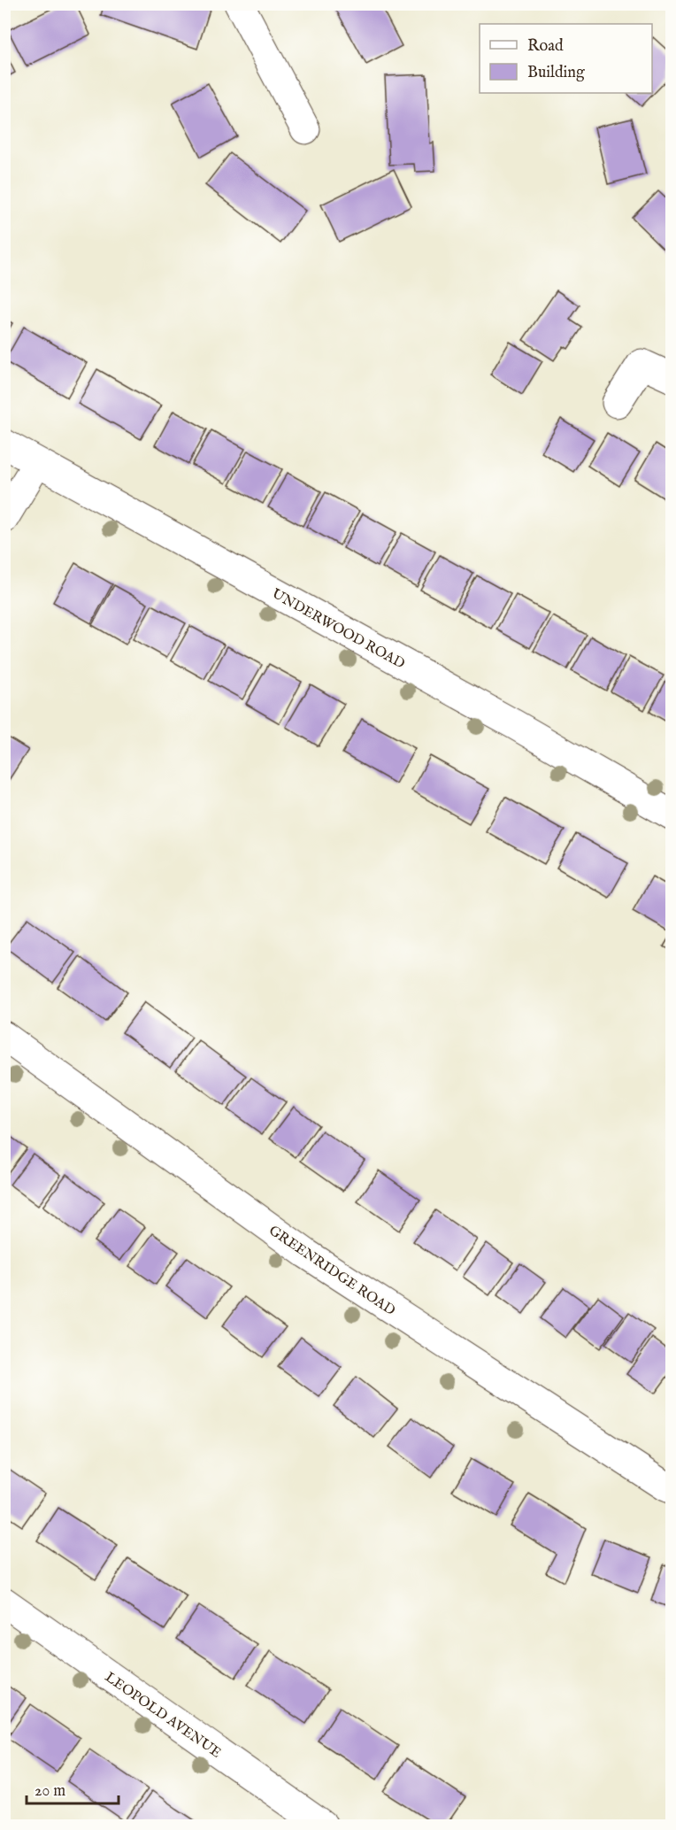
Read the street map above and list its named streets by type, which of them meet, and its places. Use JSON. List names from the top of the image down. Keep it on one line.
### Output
{"streets":{"street":["UNDERWOOD ROAD","GREENRIDGE ROAD","LEOPOLD AVENUE"]},"legend":["Road","Building"],"scale_bar":"20 m"}
